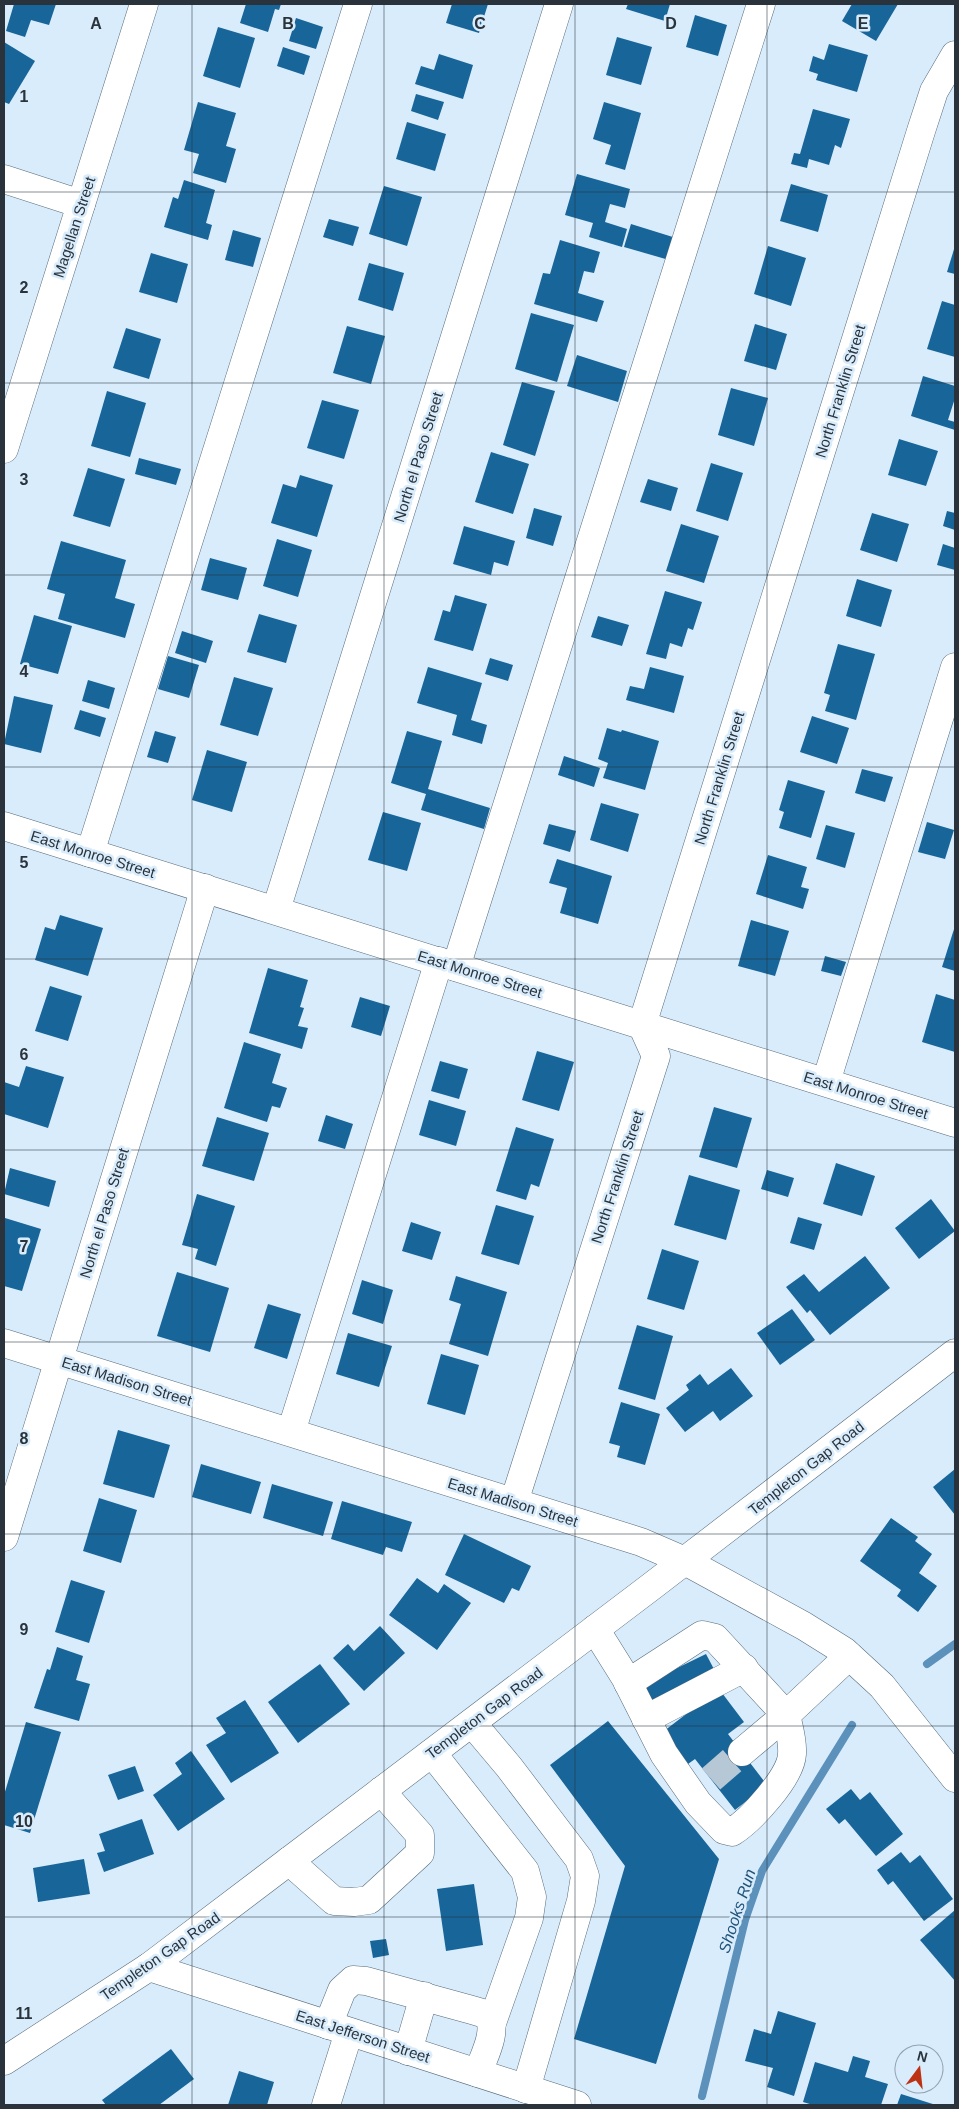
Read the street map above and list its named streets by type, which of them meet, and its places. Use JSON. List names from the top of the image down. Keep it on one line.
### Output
{"streets":{"street":["Magellan Street","North Franklin Street","North el Paso Street","East Monroe Street","East Madison Street","Templeton Gap Road","East Jefferson Street"]},"crossings":[["North Franklin Street","East Monroe Street"],["North Franklin Street","East Madison Street"],["North el Paso Street","East Monroe Street"],["North el Paso Street","East Madison Street"],["East Madison Street","Templeton Gap Road"],["Templeton Gap Road","East Jefferson Street"]],"water":["Shooks Run"],"north":"top","grid":{"columns":["A","B","C","D","E"],"rows":["1","2","3","4","5","6","7","8","9","10","11"]}}
